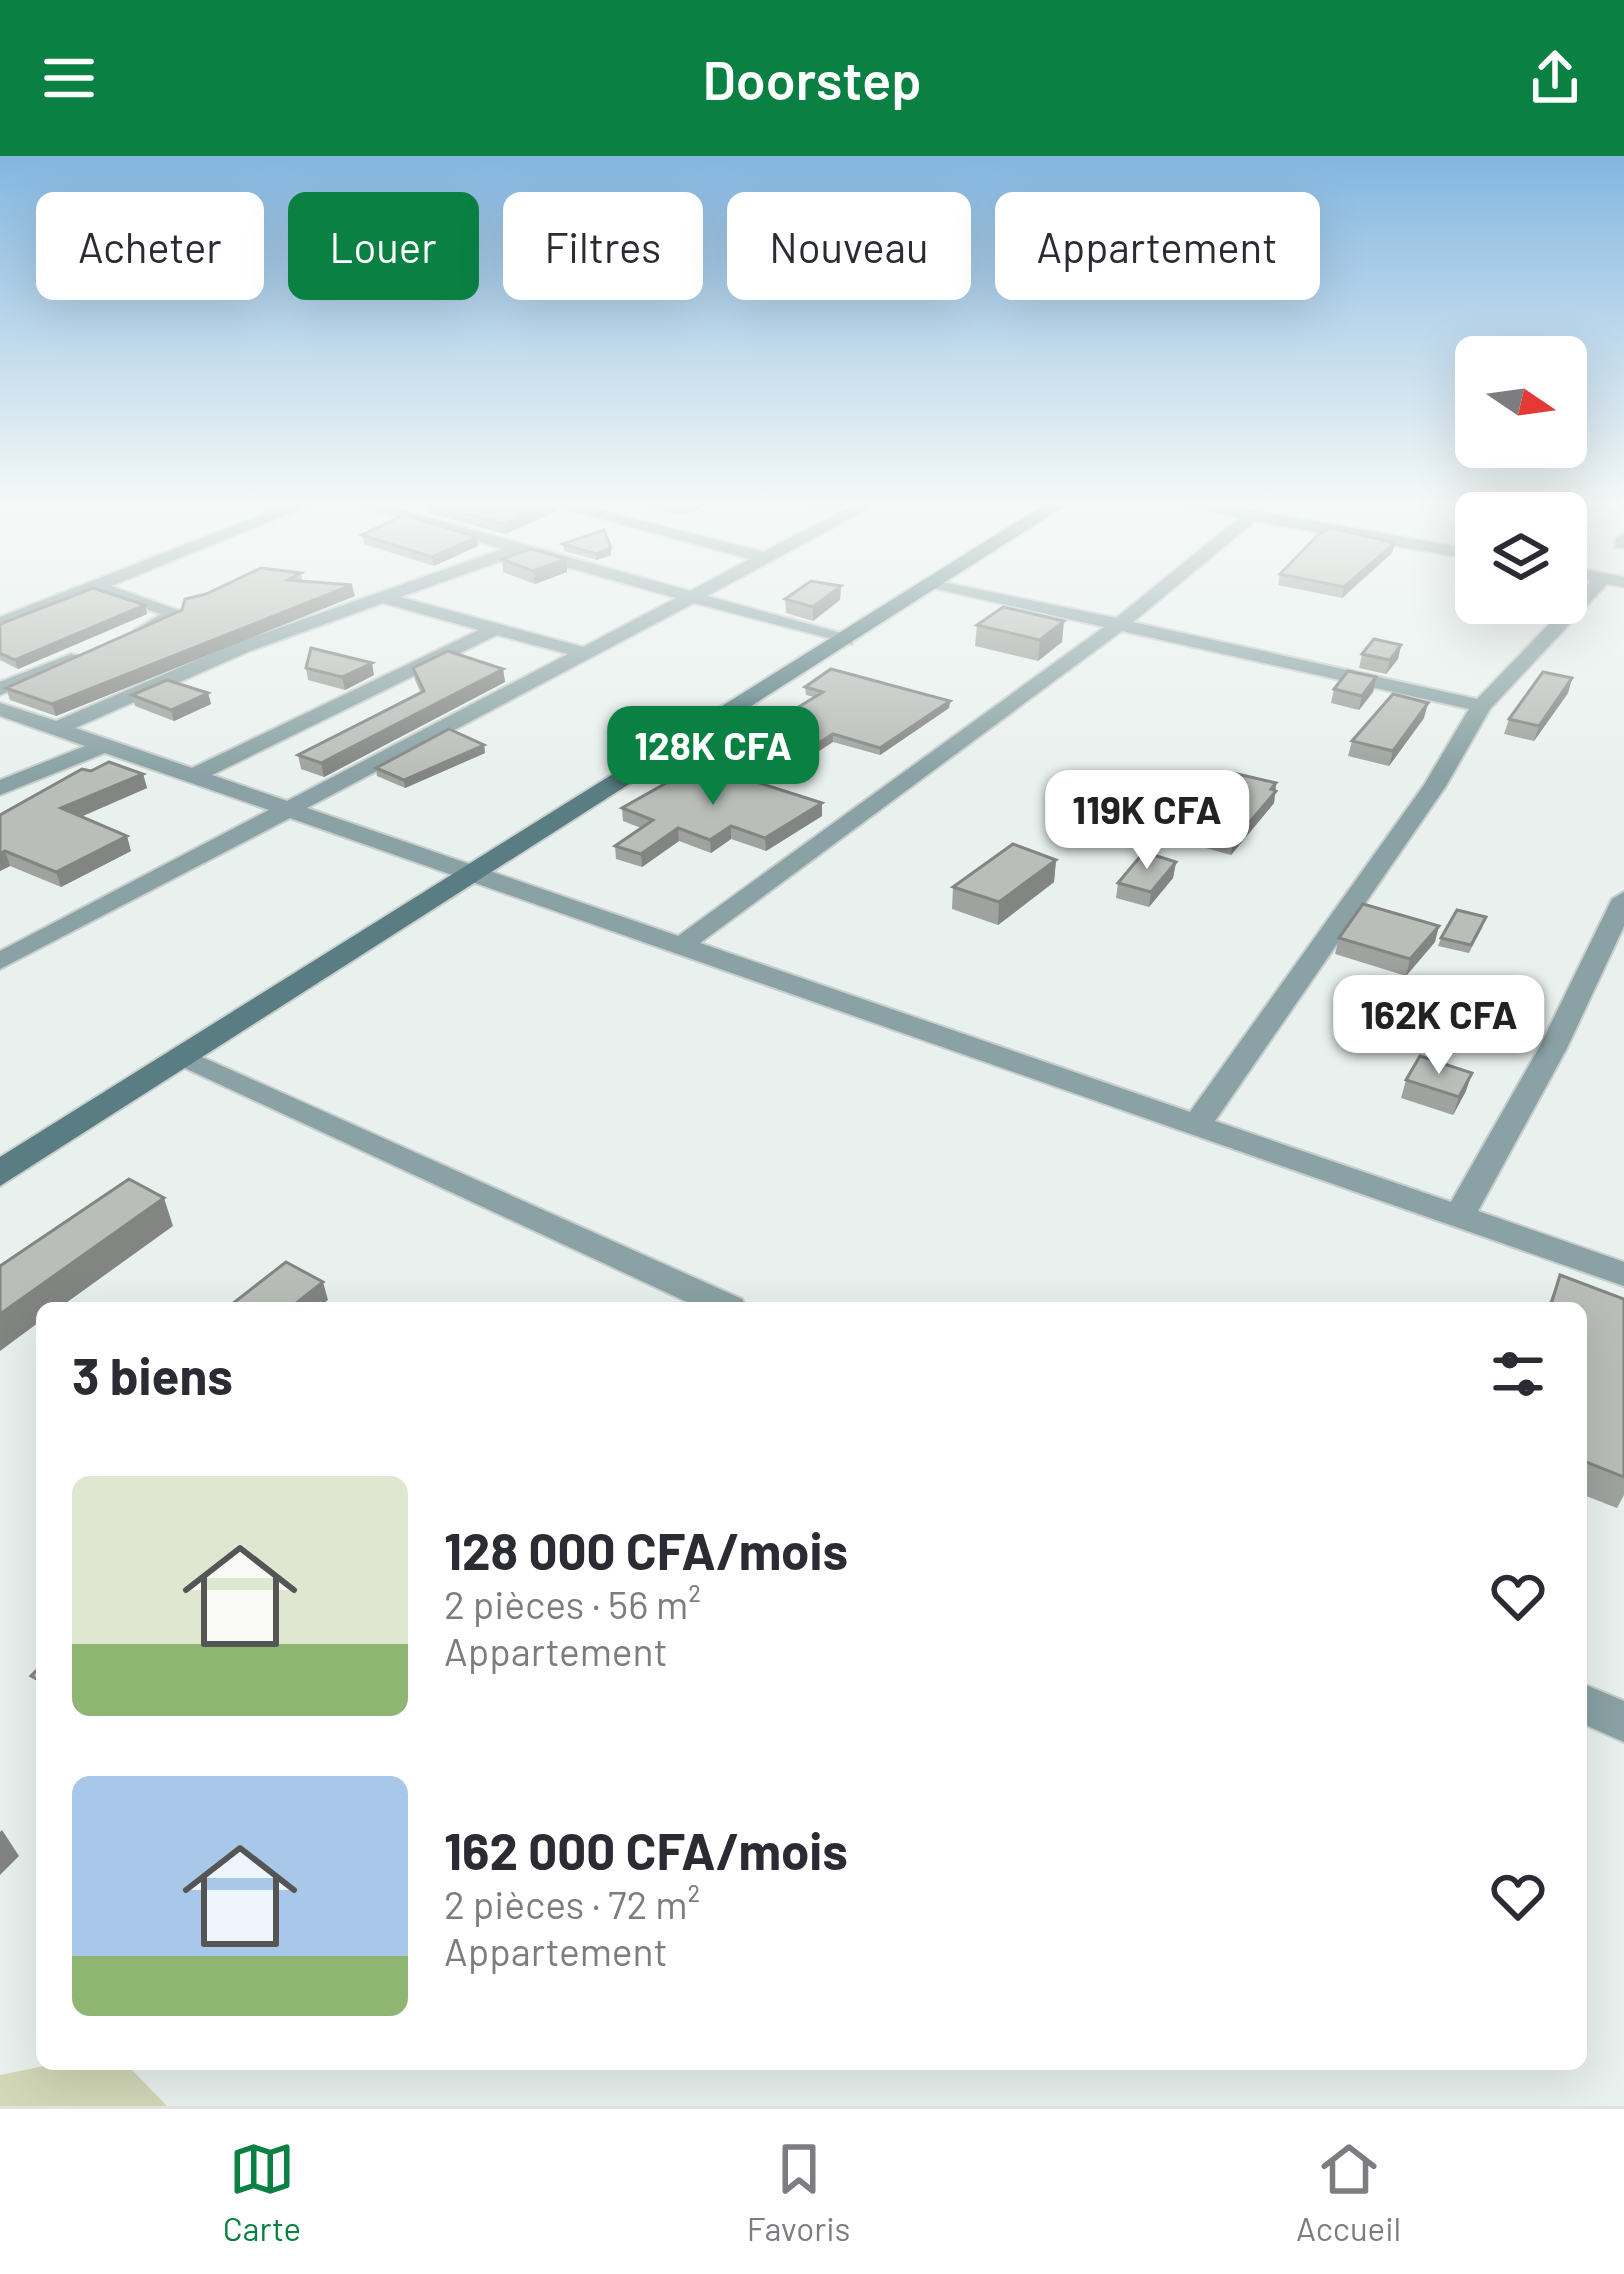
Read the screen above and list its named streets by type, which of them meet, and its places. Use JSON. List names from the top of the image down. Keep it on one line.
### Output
{"north":"right","page":{"header":"Doorstep","chip":["Acheter","Louer","Filtres","Nouveau","Appartement"],"price":["128K CFA","119K CFA","162K CFA"],"heading":"3 biens","list":[{"name":"128 000 CFA/mois","note":"2 pièces · 56 m² · Appartement"},{"name":"162 000 CFA/mois","note":"2 pièces · 72 m² · Appartement"}],"tabs":["Carte","Favoris","Accueil"]}}
